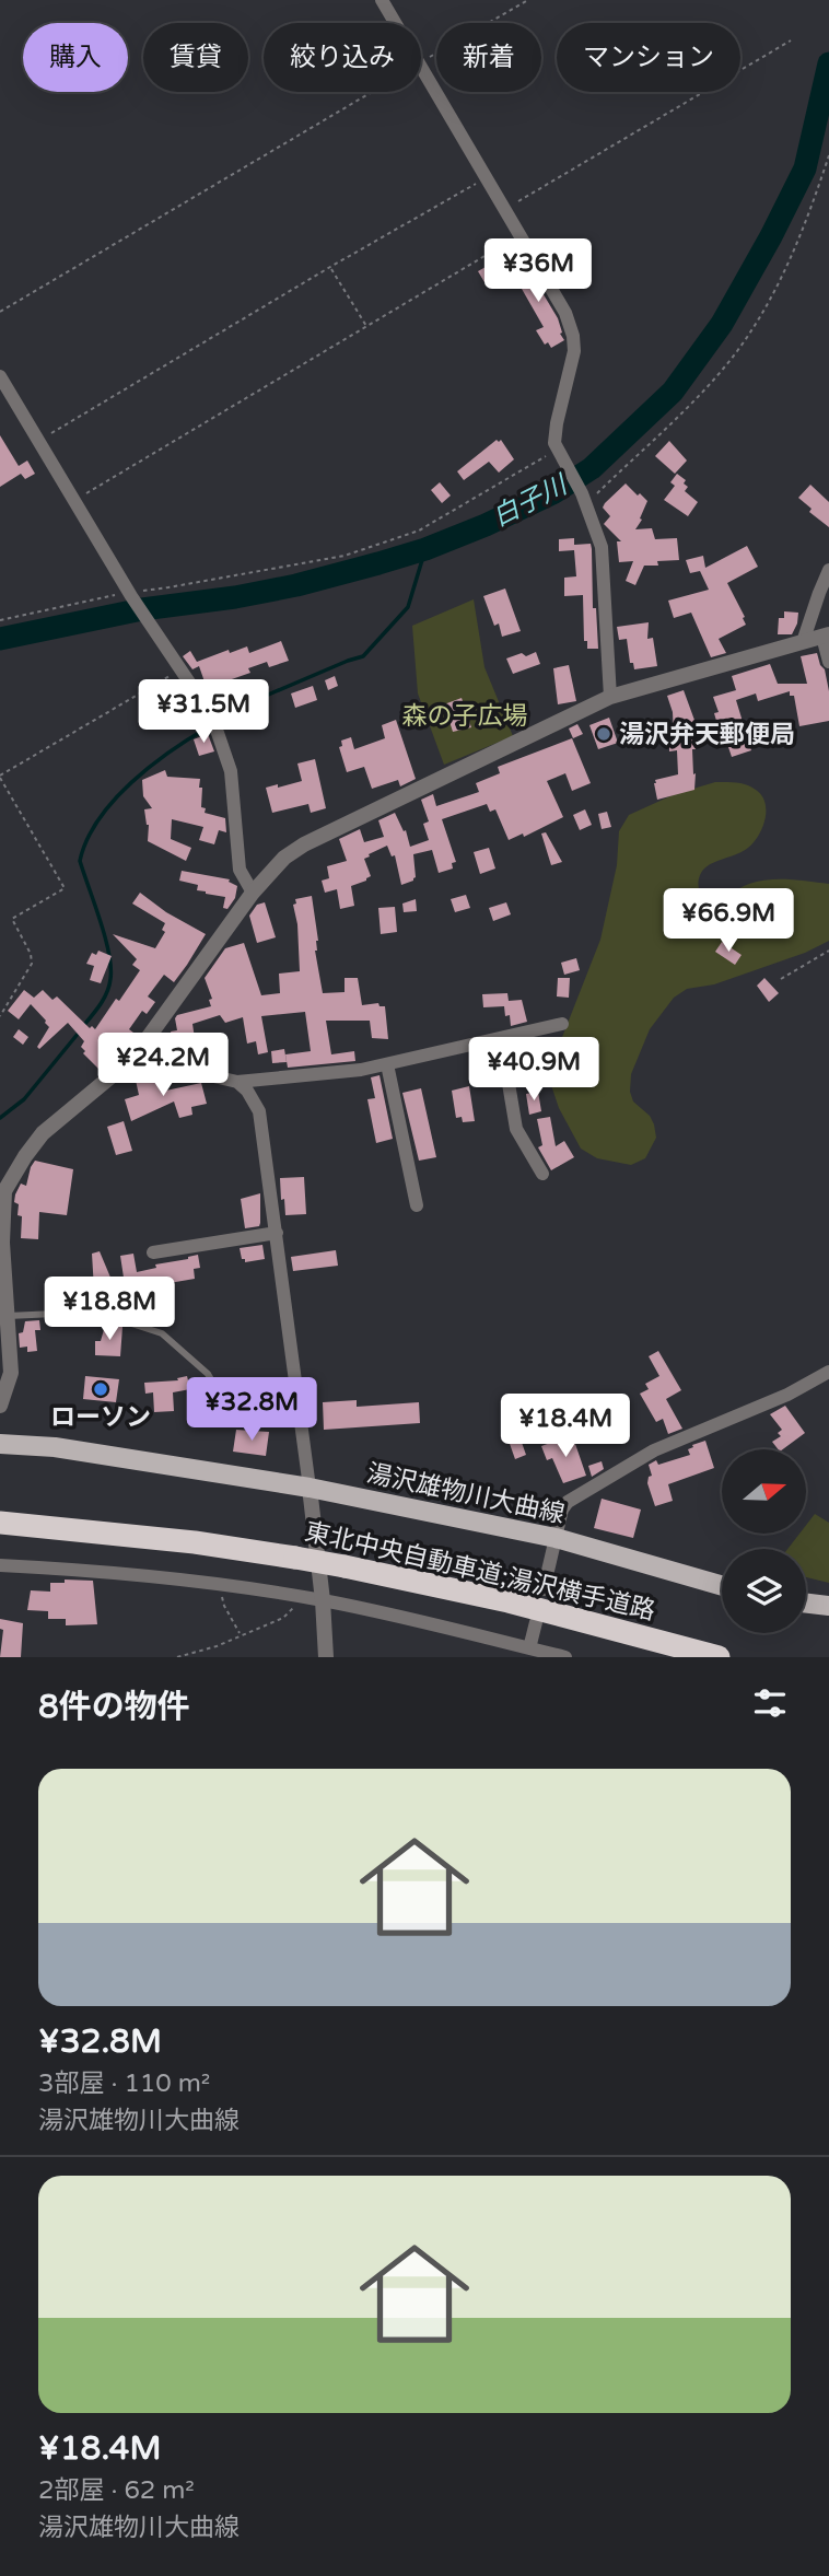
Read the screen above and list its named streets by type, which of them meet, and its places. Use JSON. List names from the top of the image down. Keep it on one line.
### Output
{"streets":{"highway":["東北中央自動車道;湯沢横手道路"],"main road":["湯沢雄物川大曲線"]},"water":["白子川"],"parks":["森の子広場"],"places":["湯沢弁天郵便局","ローソン"],"north":"right","page":{"chip":["購入","賃貸","絞り込み","新着","マンション"],"price":["¥36M","¥31.5M","¥66.9M","¥24.2M","¥40.9M","¥18.8M","¥32.8M","¥18.4M"],"heading":"8件の物件","list":[{"name":"¥32.8M","note":"3部屋 · 110 m² · 湯沢雄物川大曲線"},{"name":"¥18.4M","note":"2部屋 · 62 m² · 湯沢雄物川大曲線"}]}}
